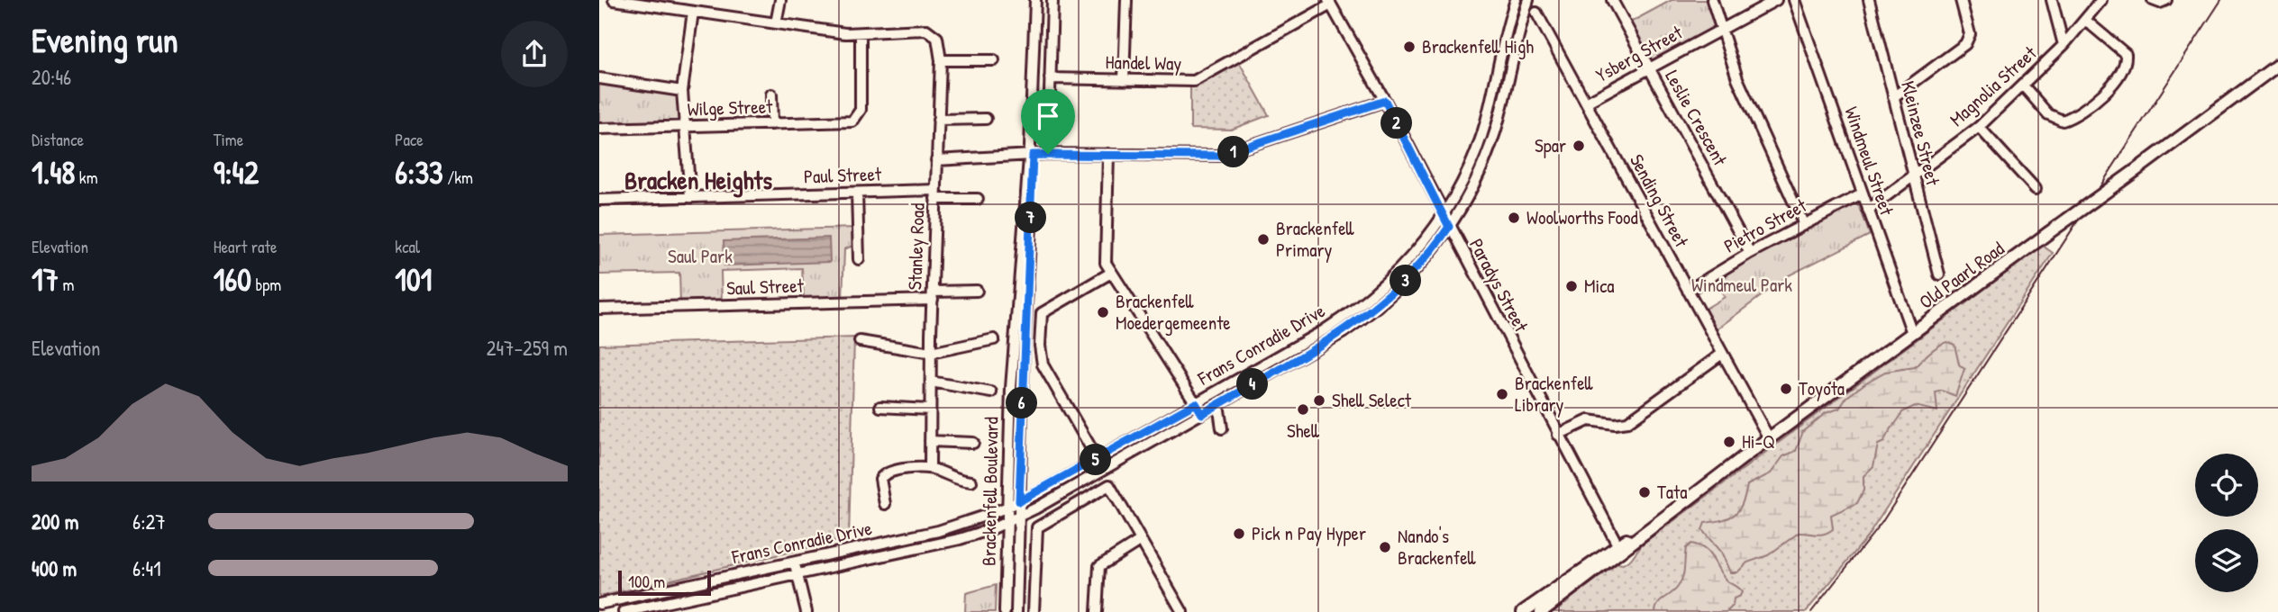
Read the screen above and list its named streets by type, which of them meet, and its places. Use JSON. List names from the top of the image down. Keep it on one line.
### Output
{"streets":{"main road":["Old Paarl Road"],"street":["Ysberg Street","Handel Way","Magnolia Street","Wilge Street","Leslie Crescent","Kleinzee Street","Windmeul Street","Paul Street","Sending Street","Pietro Street","Stanley Road","Paradys Street","Saul Street","Frans Conradie Drive","Brackenfell Boulevard"]},"crossings":[["Ysberg Street","Leslie Crescent"],["Ysberg Street","Sending Street"],["Handel Way","Paradys Street"],["Magnolia Street","Kleinzee Street"],["Magnolia Street","Windmeul Street"],["Wilge Street","Stanley Road"],["Leslie Crescent","Pietro Street"],["Windmeul Street","Pietro Street"],["Windmeul Street","Old Paarl Road"],["Paul Street","Stanley Road"],["Sending Street","Pietro Street"],["Sending Street","Old Paarl Road"],["Stanley Road","Saul Street"],["Old Paarl Road","Paradys Street"],["Paradys Street","Frans Conradie Drive"],["Frans Conradie Drive","Brackenfell Boulevard"]],"districts":["Bracken Heights"],"parks":["Saul Park","Windmeul Park"],"places":["Brackenfell High","Spar","Woolworths Food","Brackenfell Primary","Mica","Brackenfell Moedergemeente","Toyota","Brackenfell Library","Shell Select","Shell","Hi-Q","Tata","Pick n Pay Hyper","Nando's Brackenfell"],"scale_bar":"100 m","page":{"heading":["Evening run","20:46"],"stats":[["Distance","1.48 km"],["Time","9:42"],["Pace","6:33 /km"],["Elevation","17 m"],["Heart rate","160 bpm"],["kcal","101"]],"pins":["2","1","7","3","4","6","5"],"chart":["Elevation","247–259 m"],"list":[{"name":"200 m","note":"6:27"},{"name":"400 m","note":"6:41"}],"scale":"100 m"}}
